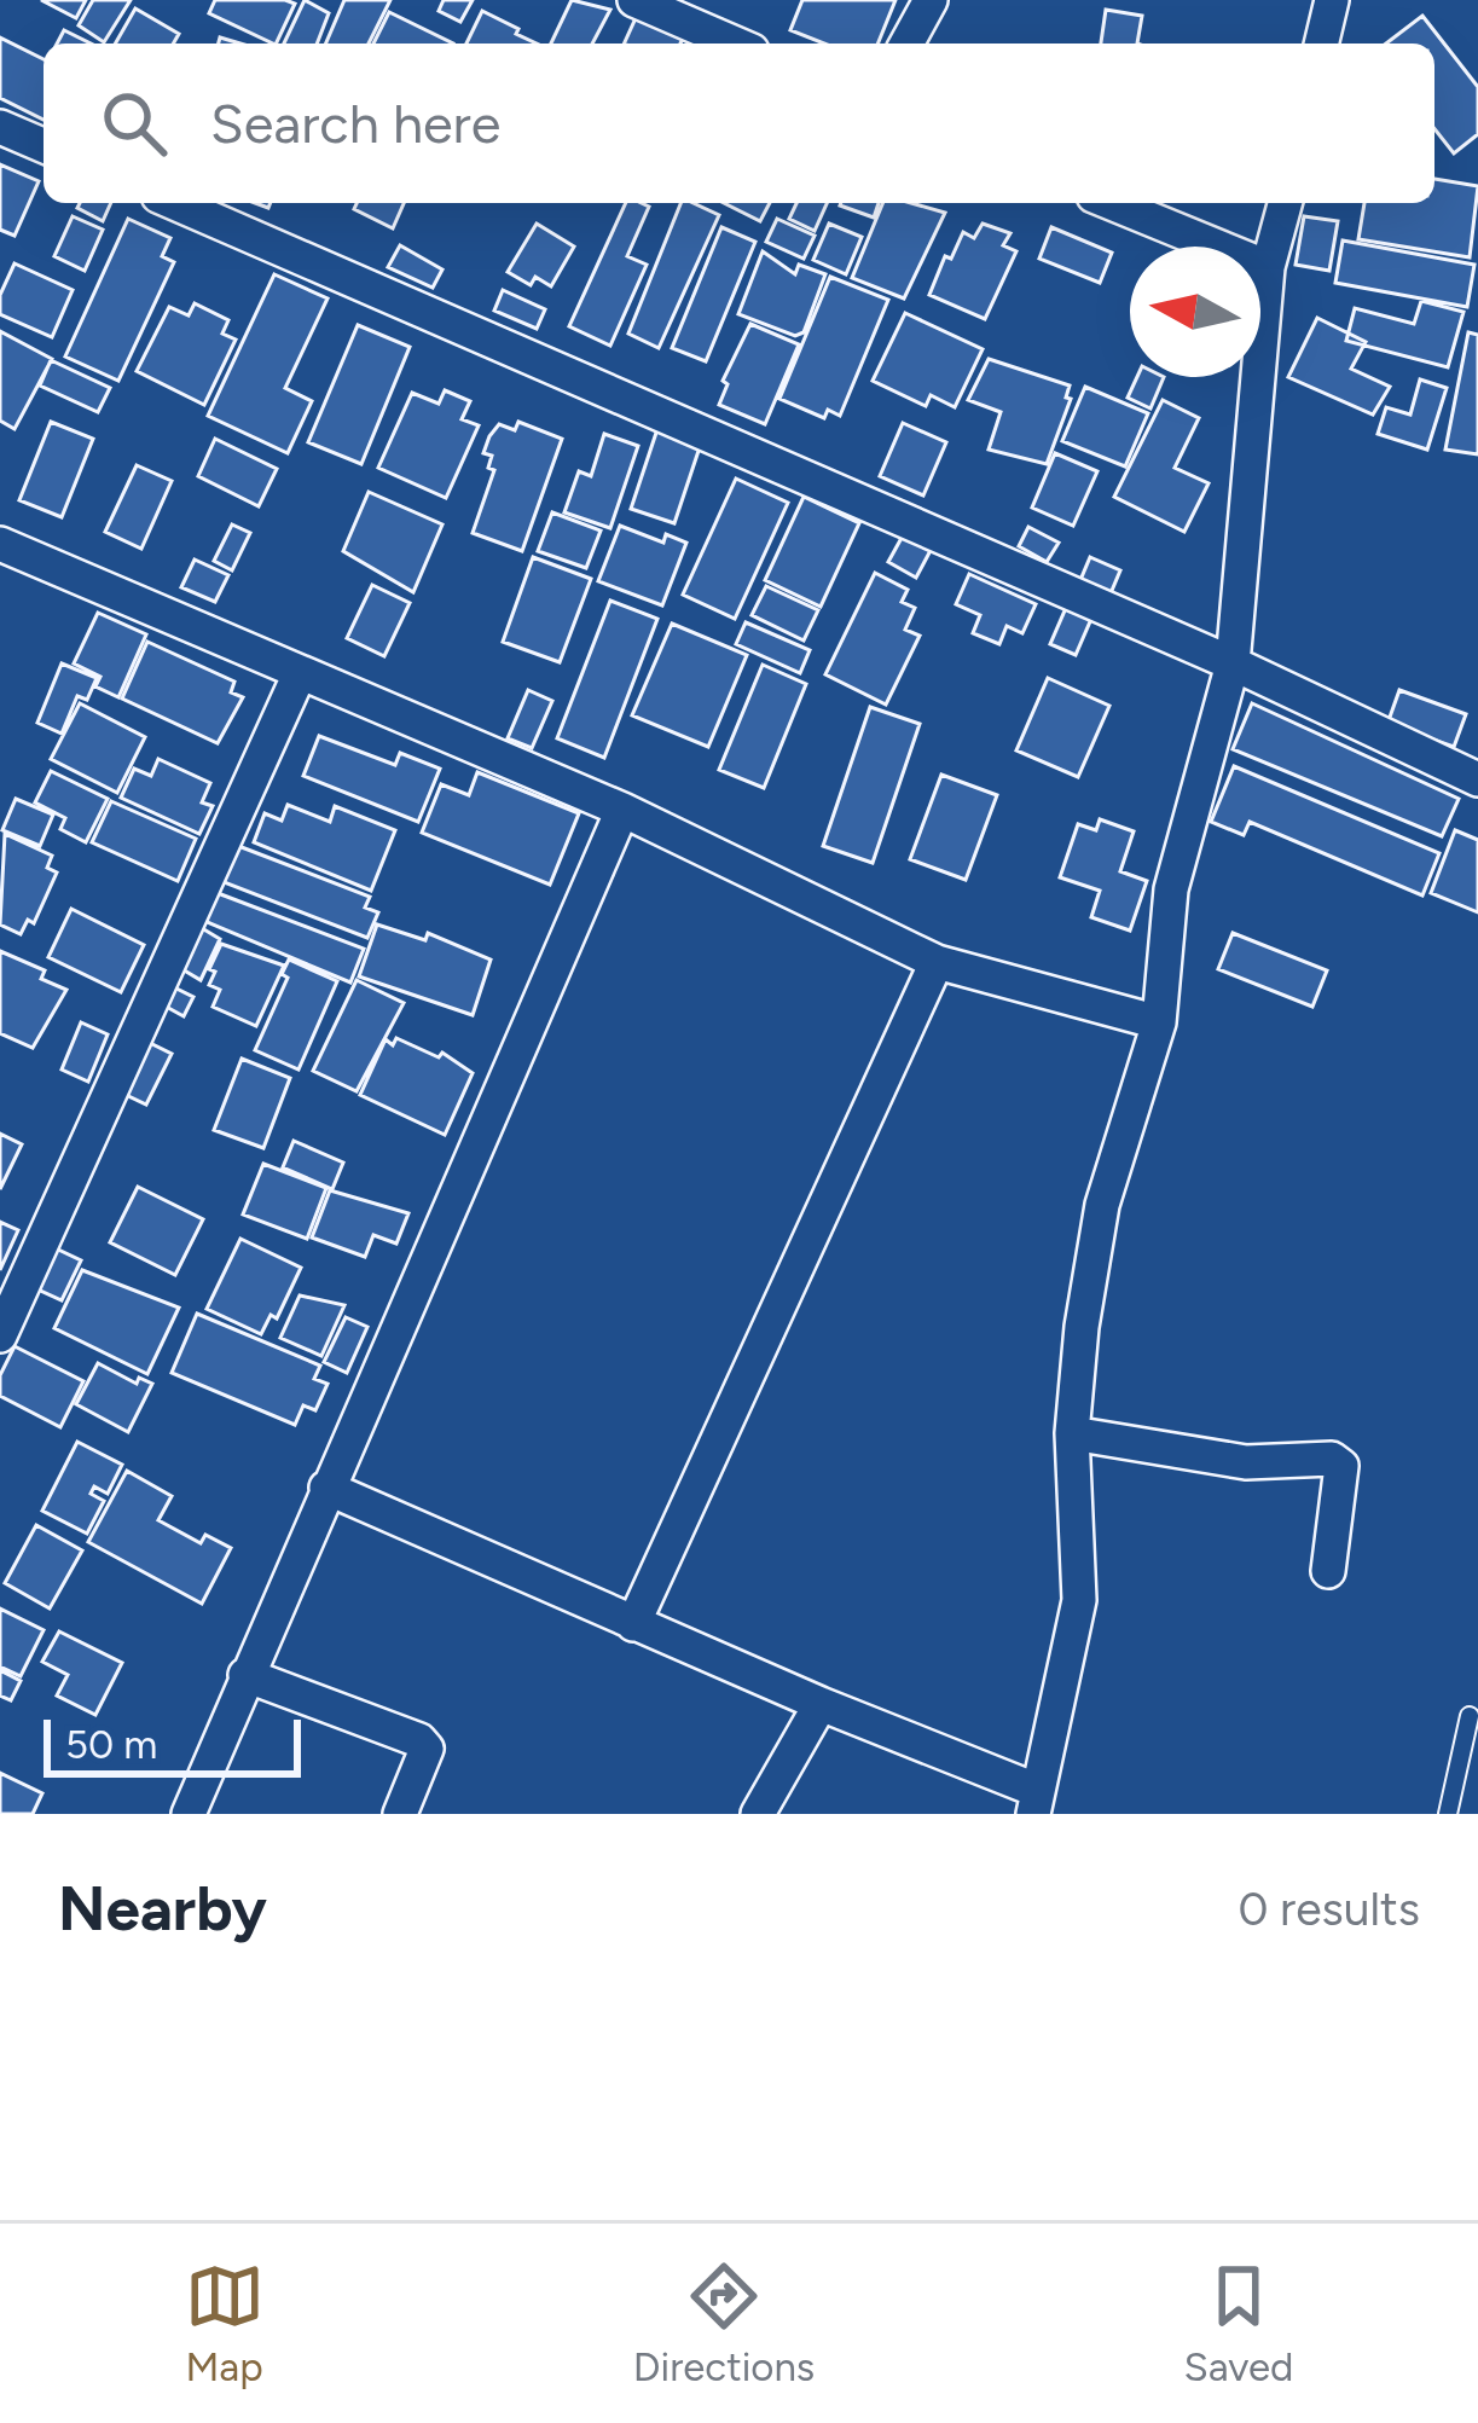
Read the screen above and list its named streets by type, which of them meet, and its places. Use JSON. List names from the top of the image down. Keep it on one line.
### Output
{"scale_bar":"50 m","north":"left","page":{"search":"Search here","scale":"50 m","heading":["Nearby","0 results"],"nav":["Map","Directions","Saved"]}}
